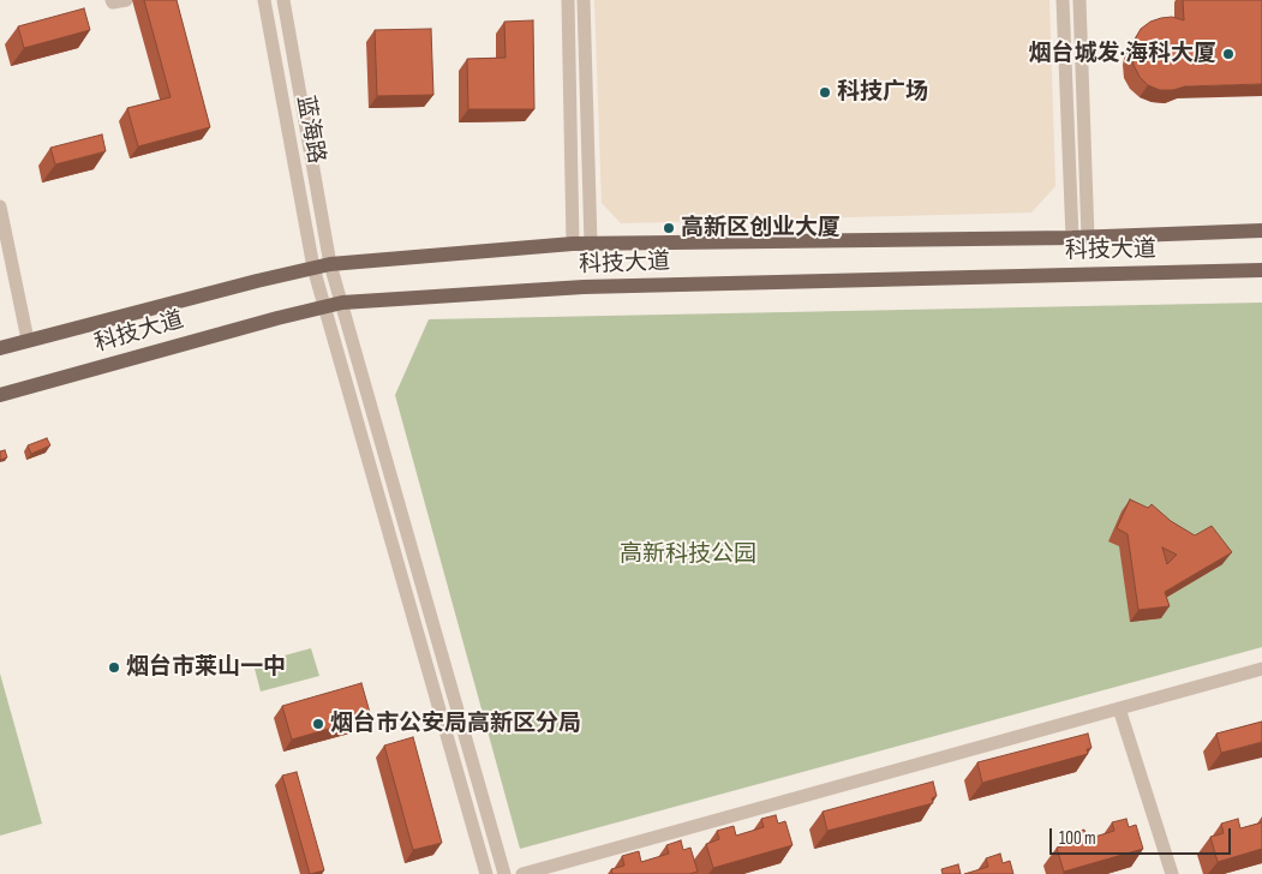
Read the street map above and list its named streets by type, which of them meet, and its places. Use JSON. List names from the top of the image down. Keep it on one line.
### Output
{"streets":{"main road":["科技大道"],"street":["蓝海路"]},"crossings":[["蓝海路","科技大道"]],"parks":["高新科技公园"],"places":["烟台城发·海科大厦","科技广场","高新区创业大厦","烟台市莱山一中","烟台市公安局高新区分局"],"scale_bar":"100 m"}
